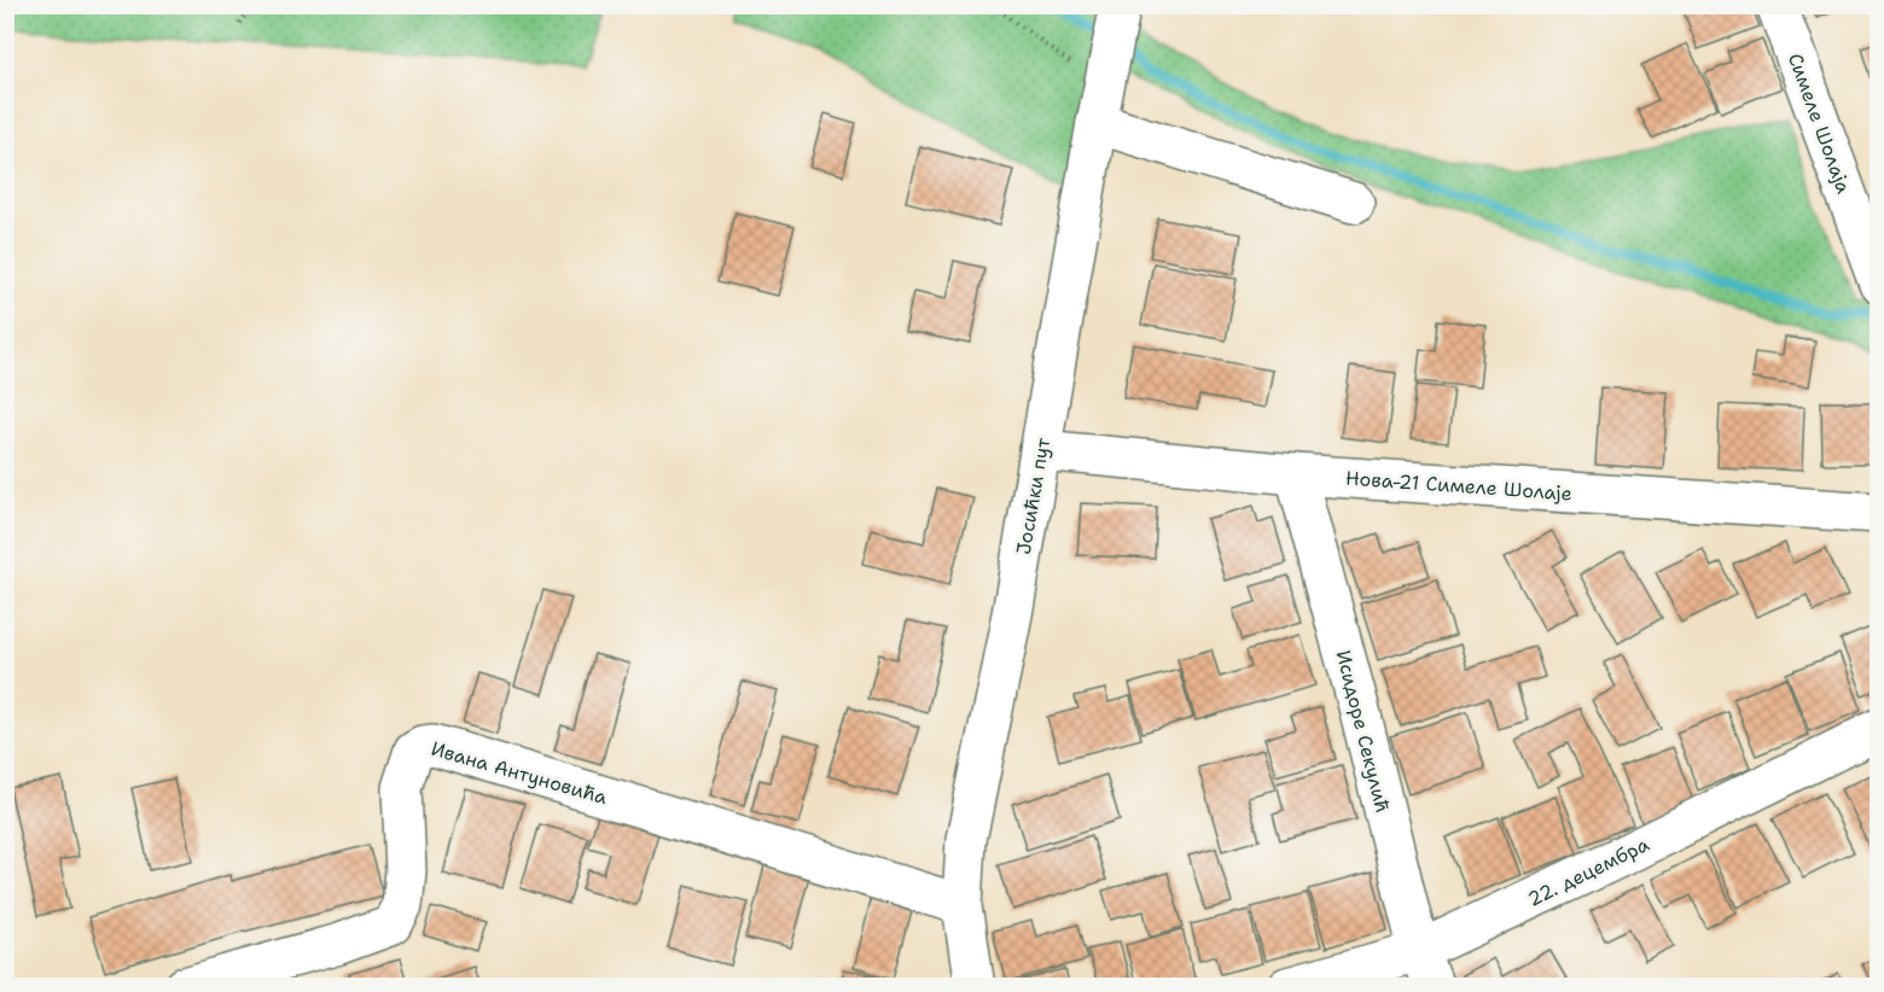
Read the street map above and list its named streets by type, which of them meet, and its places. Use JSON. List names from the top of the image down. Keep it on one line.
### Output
{"streets":{"street":["Симеле Шолаја","Нова-21 Симеле Шолаје","Јосићки пут","Исидоре Секулић","Ивана Антуновића","22. децембра"]},"crossings":[["Нова-21 Симеле Шолаје","Јосићки пут"],["Нова-21 Симеле Шолаје","Исидоре Секулић"],["Јосићки пут","Ивана Антуновића"],["Исидоре Секулић","22. децембра"]]}
